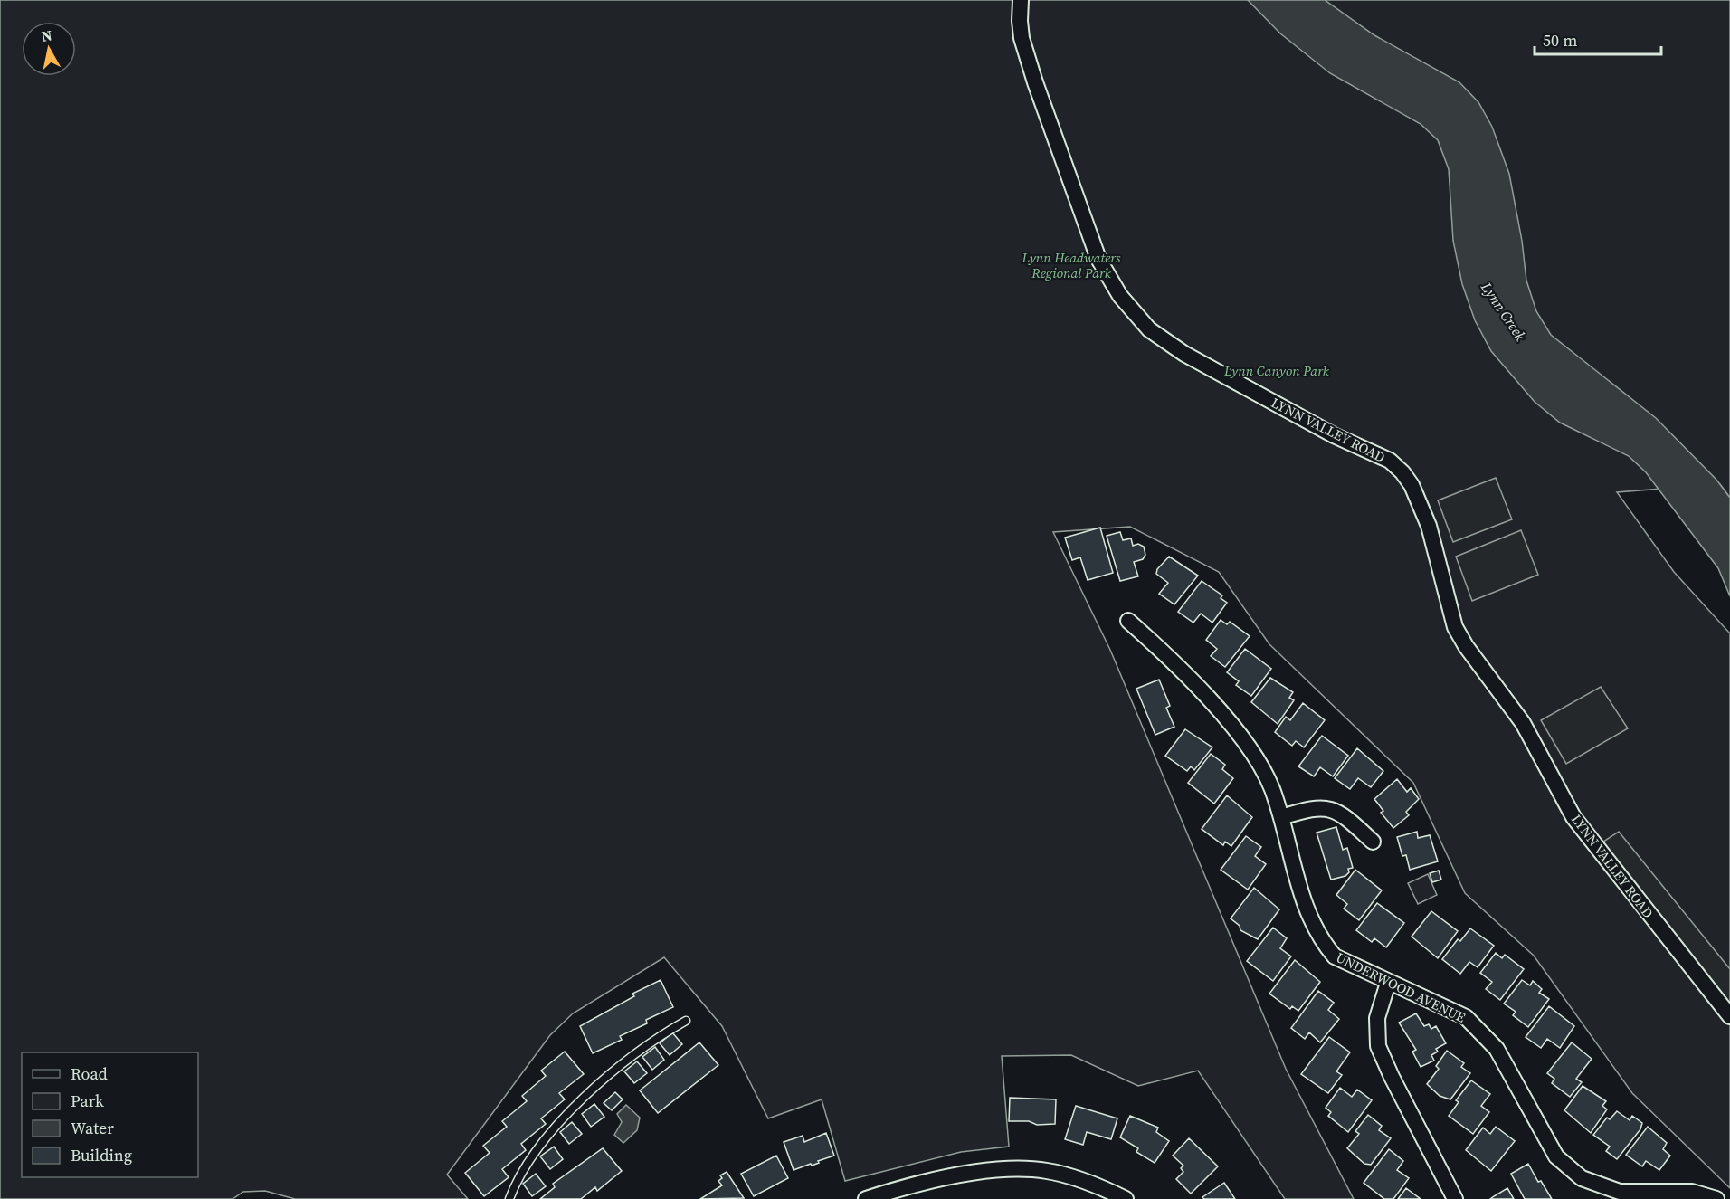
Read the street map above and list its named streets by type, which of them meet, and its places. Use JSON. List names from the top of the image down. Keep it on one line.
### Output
{"streets":{"street":["LYNN VALLEY ROAD","UNDERWOOD AVENUE"]},"water":["Lynn Creek"],"parks":["Lynn Headwaters Regional Park","Lynn Canyon Park"],"legend":["Road","Park","Water","Building"],"scale_bar":"50 m","north":"top"}
